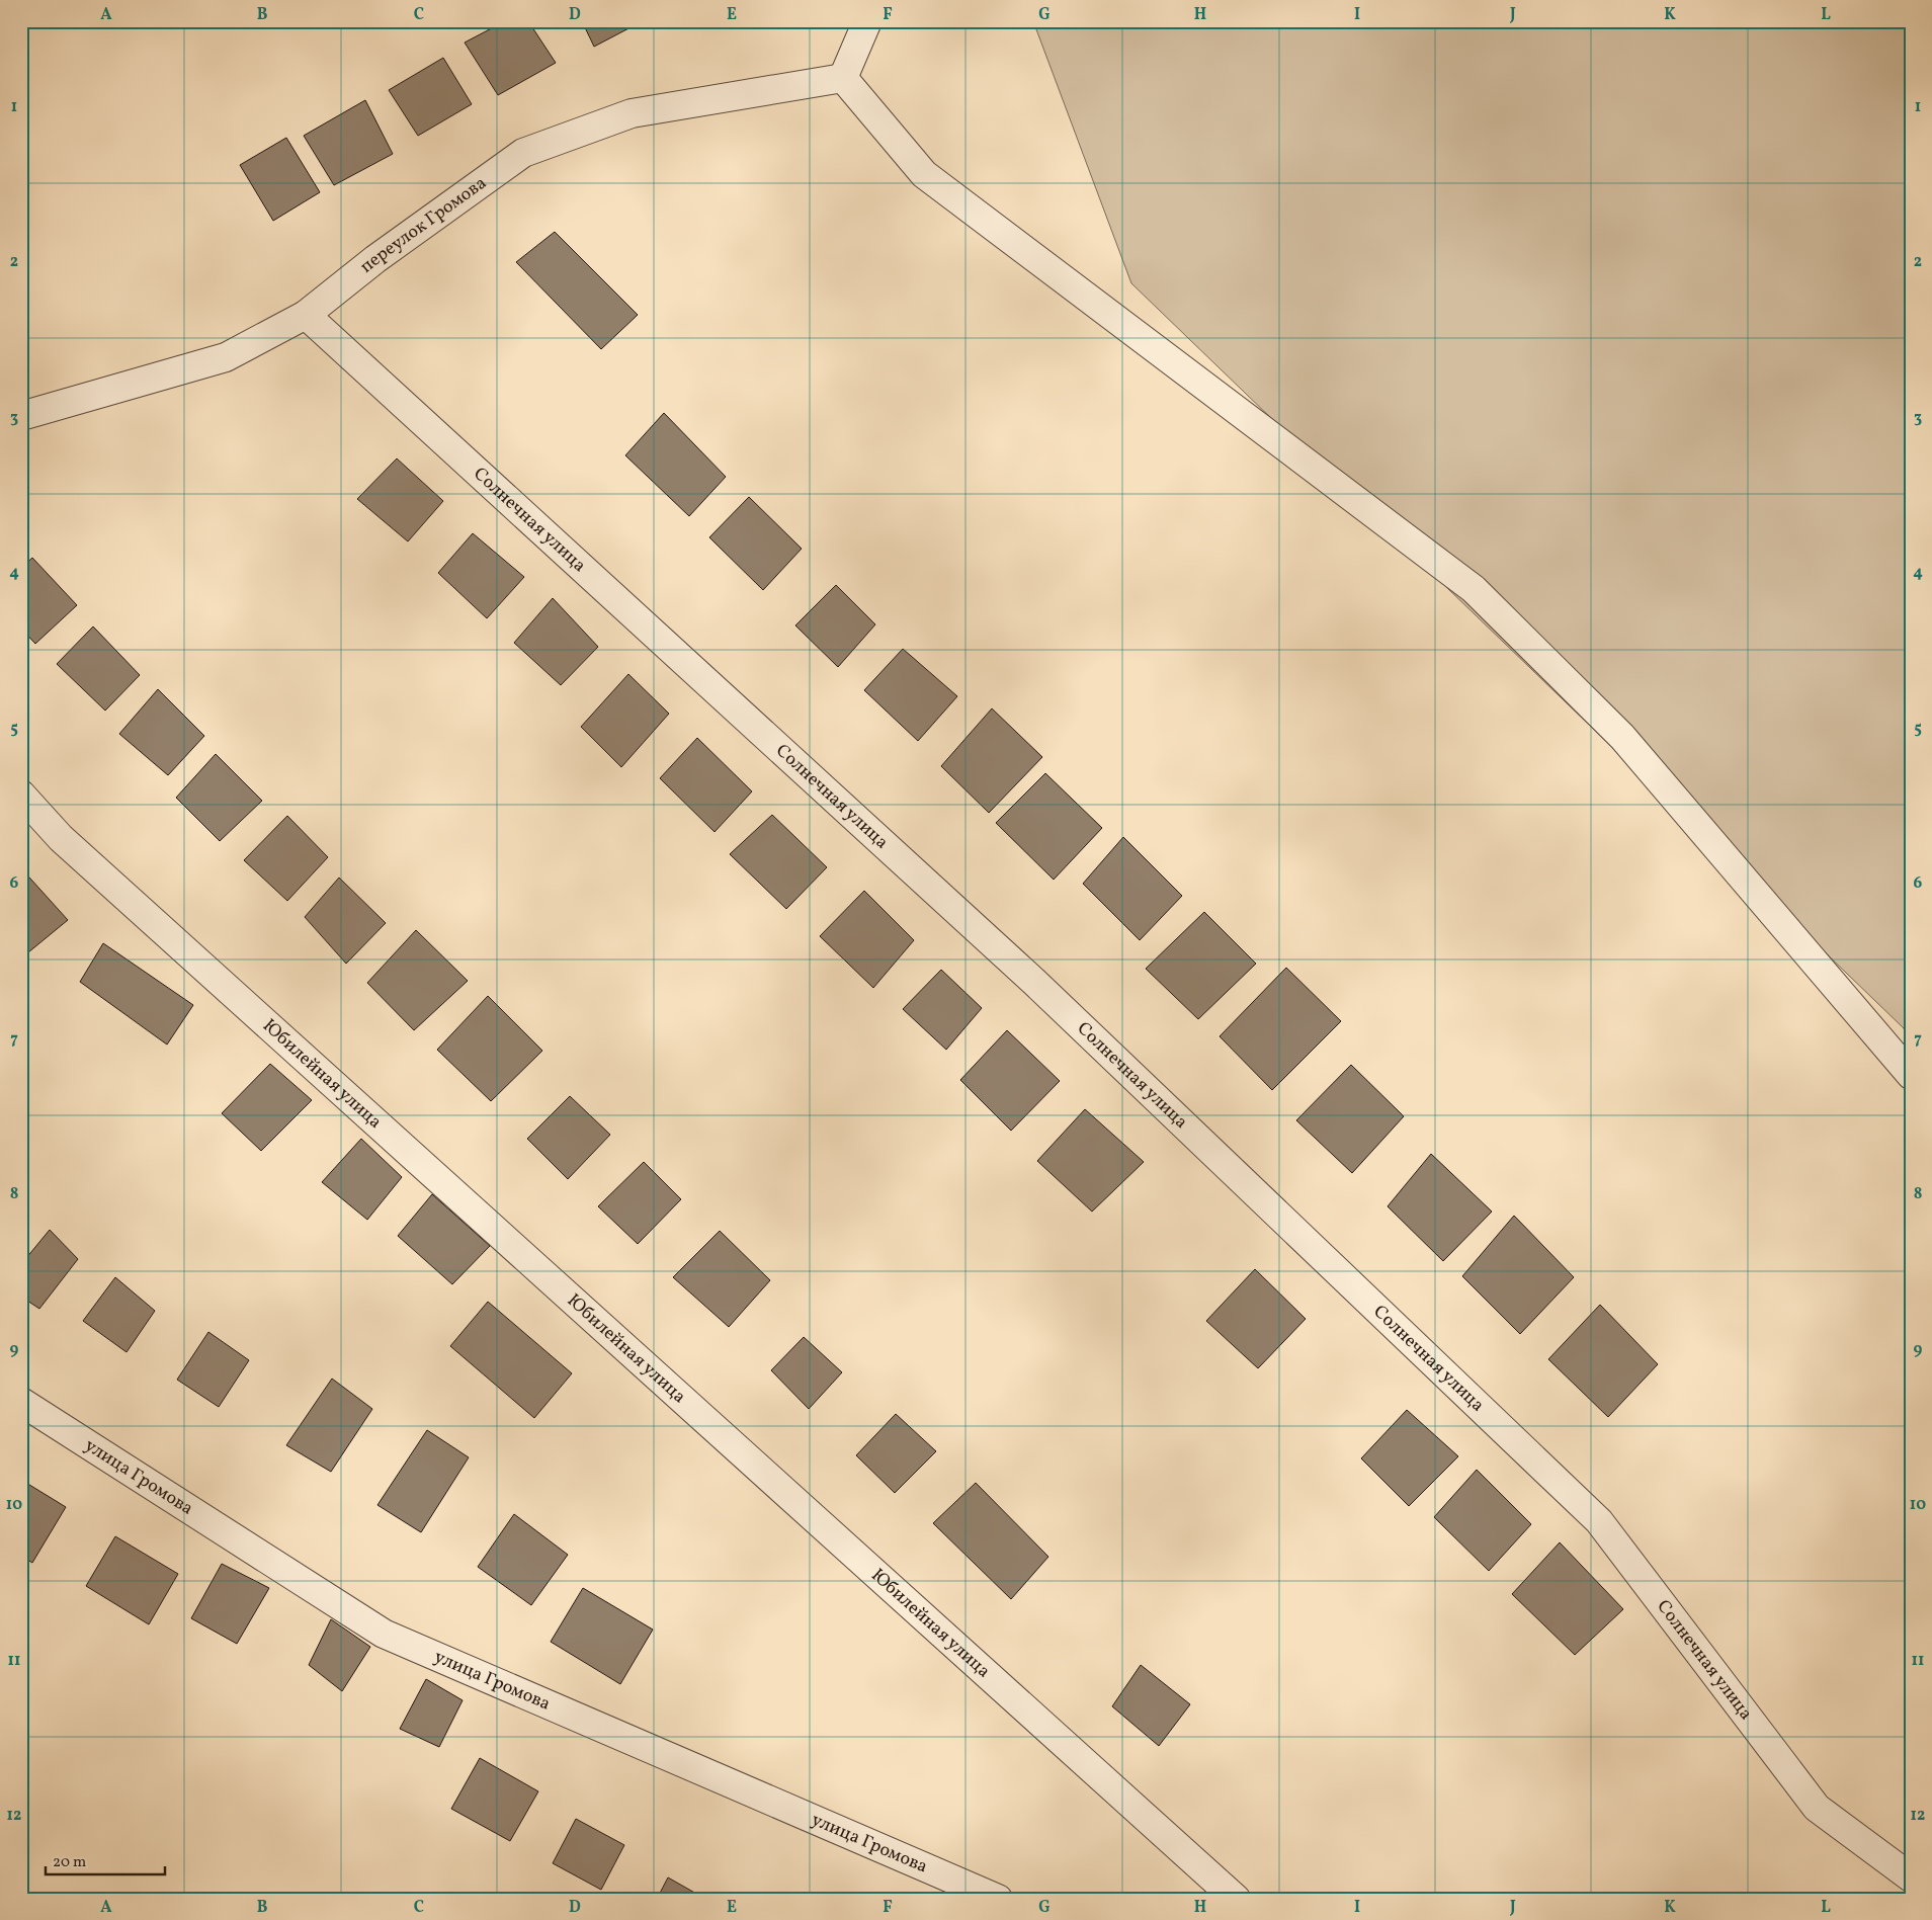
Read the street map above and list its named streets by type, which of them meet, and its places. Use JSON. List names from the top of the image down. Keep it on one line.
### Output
{"streets":{"street":["переулок Громова","Солнечная улица","Юбилейная улица","улица Громова"]},"crossings":[["переулок Громова","Солнечная улица"]],"scale_bar":"20 m","grid":{"columns":["A","B","C","D","E","F","G","H","I","J","K","L"],"rows":["1","2","3","4","5","6","7","8","9","10","11","12"]}}
